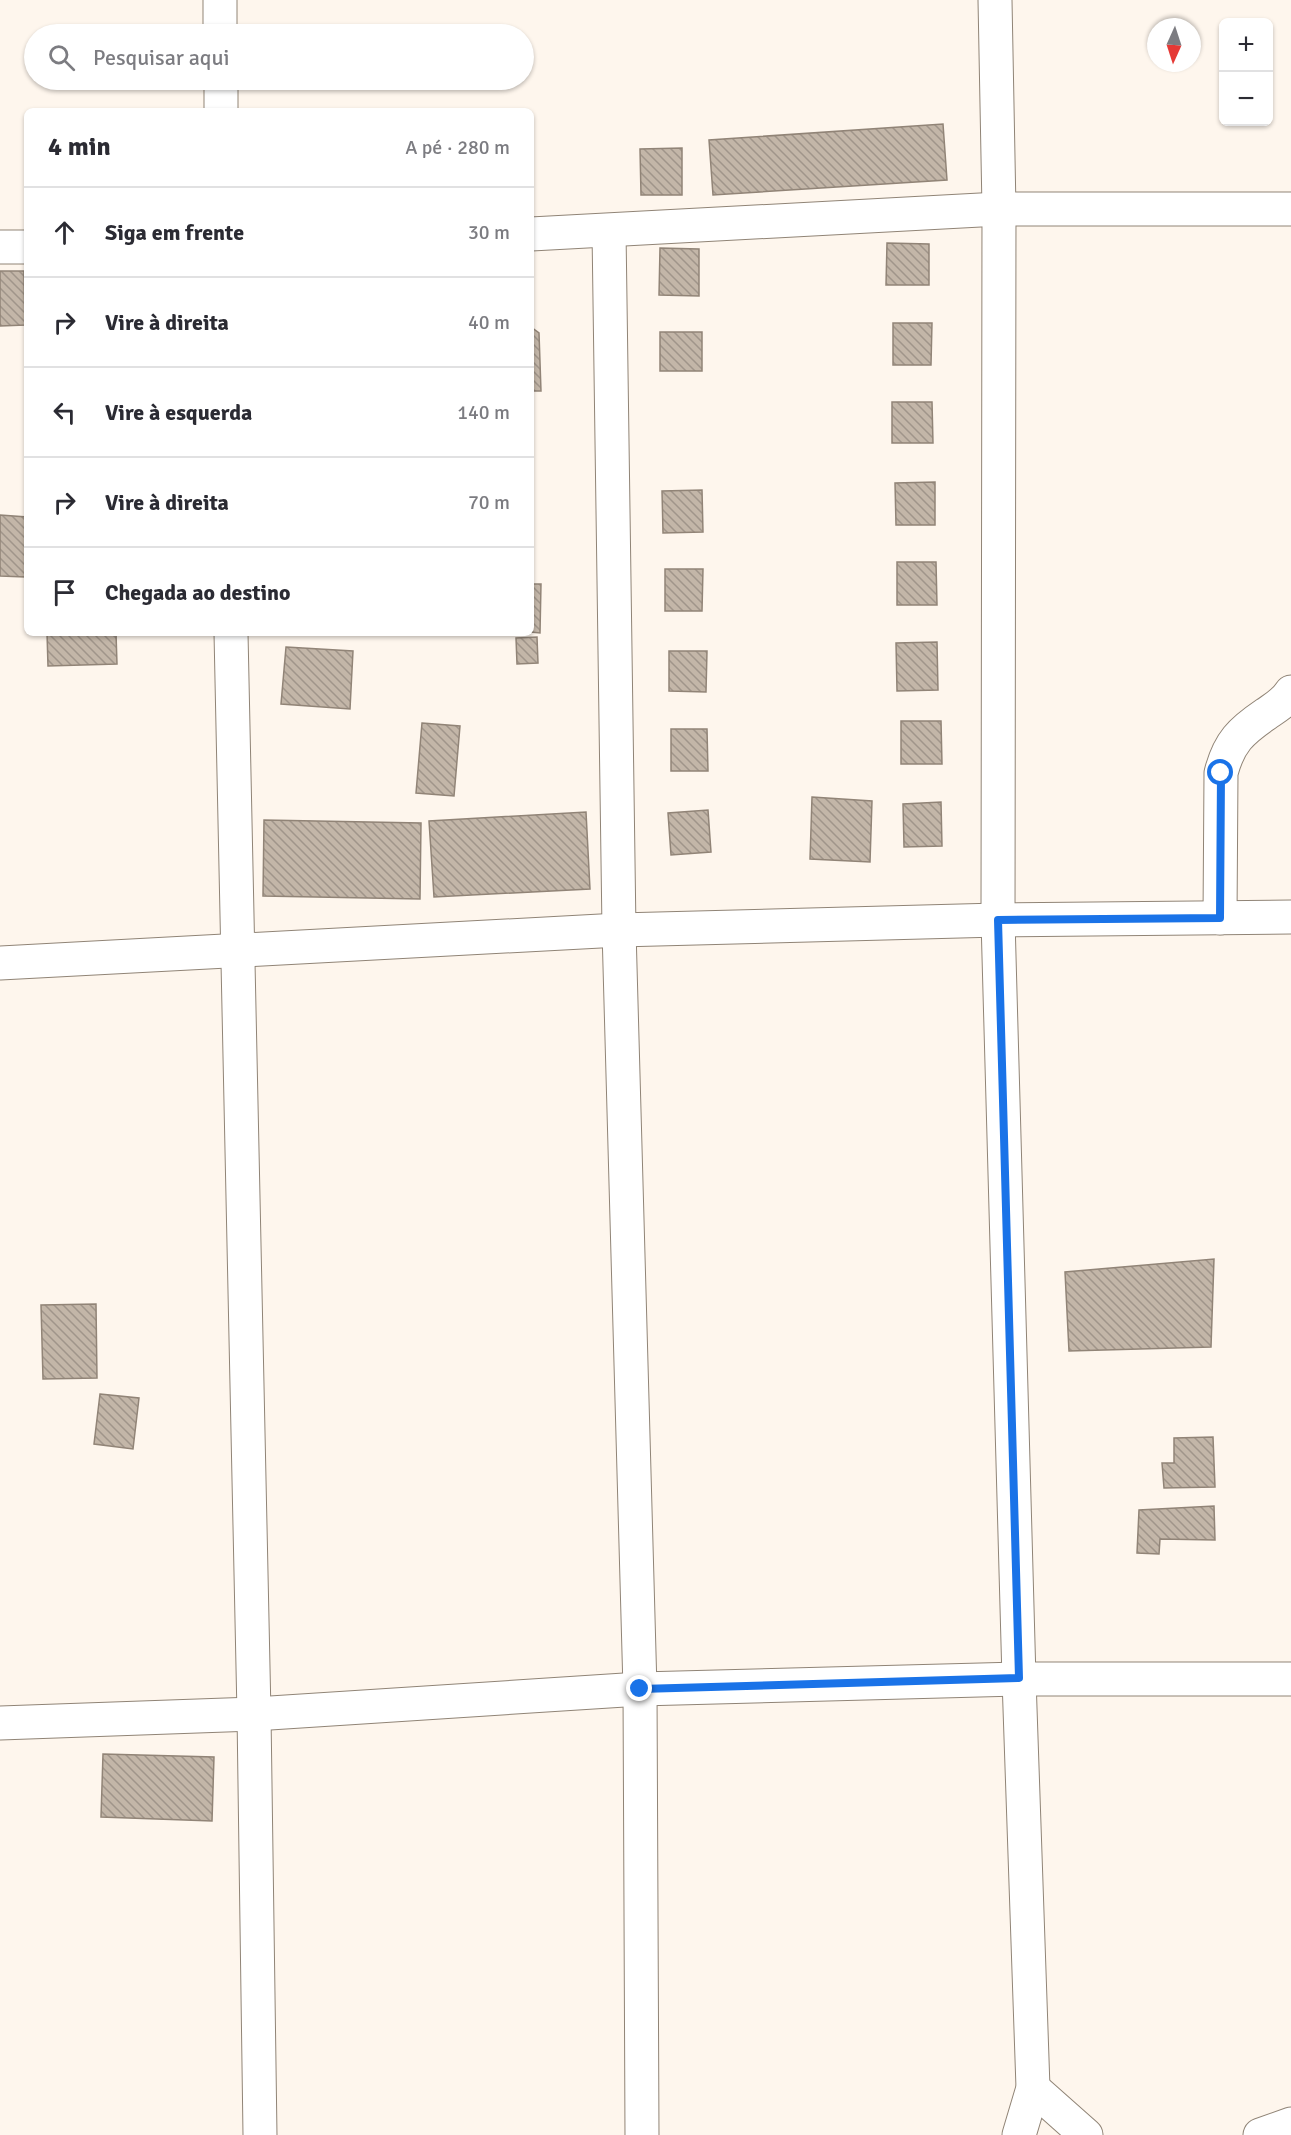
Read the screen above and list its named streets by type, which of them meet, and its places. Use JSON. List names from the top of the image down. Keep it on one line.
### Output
{"north":"bottom","page":{"map_buttons":["+","−"],"search":"Pesquisar aqui","heading":["4 min","A pé · 280 m"],"list":[["Siga em frente","30 m"],["Vire à direita","40 m"],["Vire à esquerda","140 m"],["Vire à direita","70 m"],"Chegada ao destino"]}}
